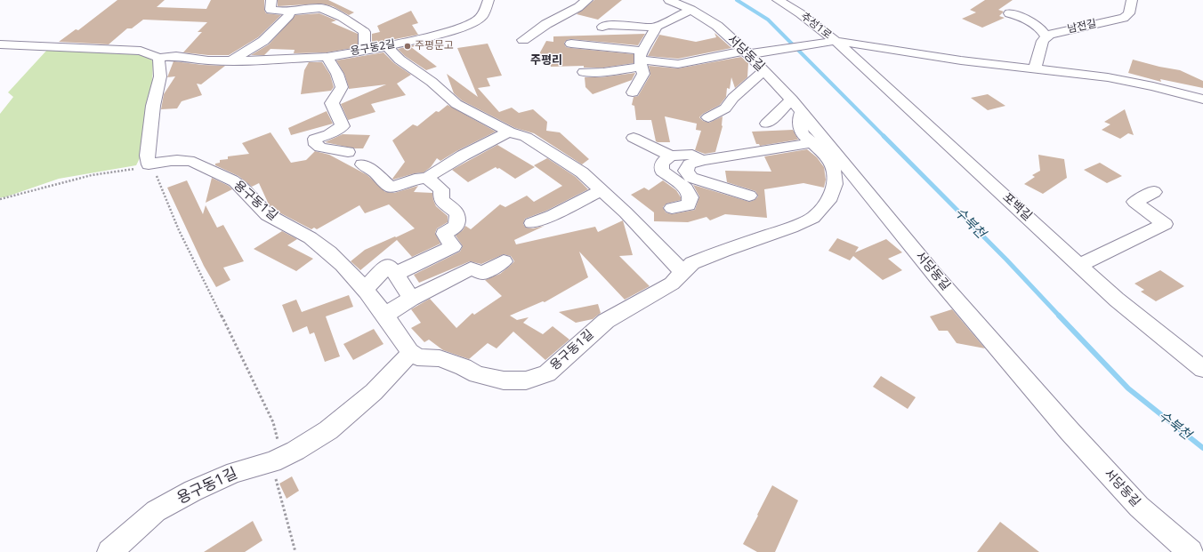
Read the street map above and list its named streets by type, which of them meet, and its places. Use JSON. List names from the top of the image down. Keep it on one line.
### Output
{"streets":{"street":["추성1로","남전길","용구동2길","서당동길","용구동1길","포백길"]},"crossings":[["추성1로","포백길"],["서당동길","용구동1길"]],"districts":["주평리"],"water":["수북천"],"places":["주평문고"]}
